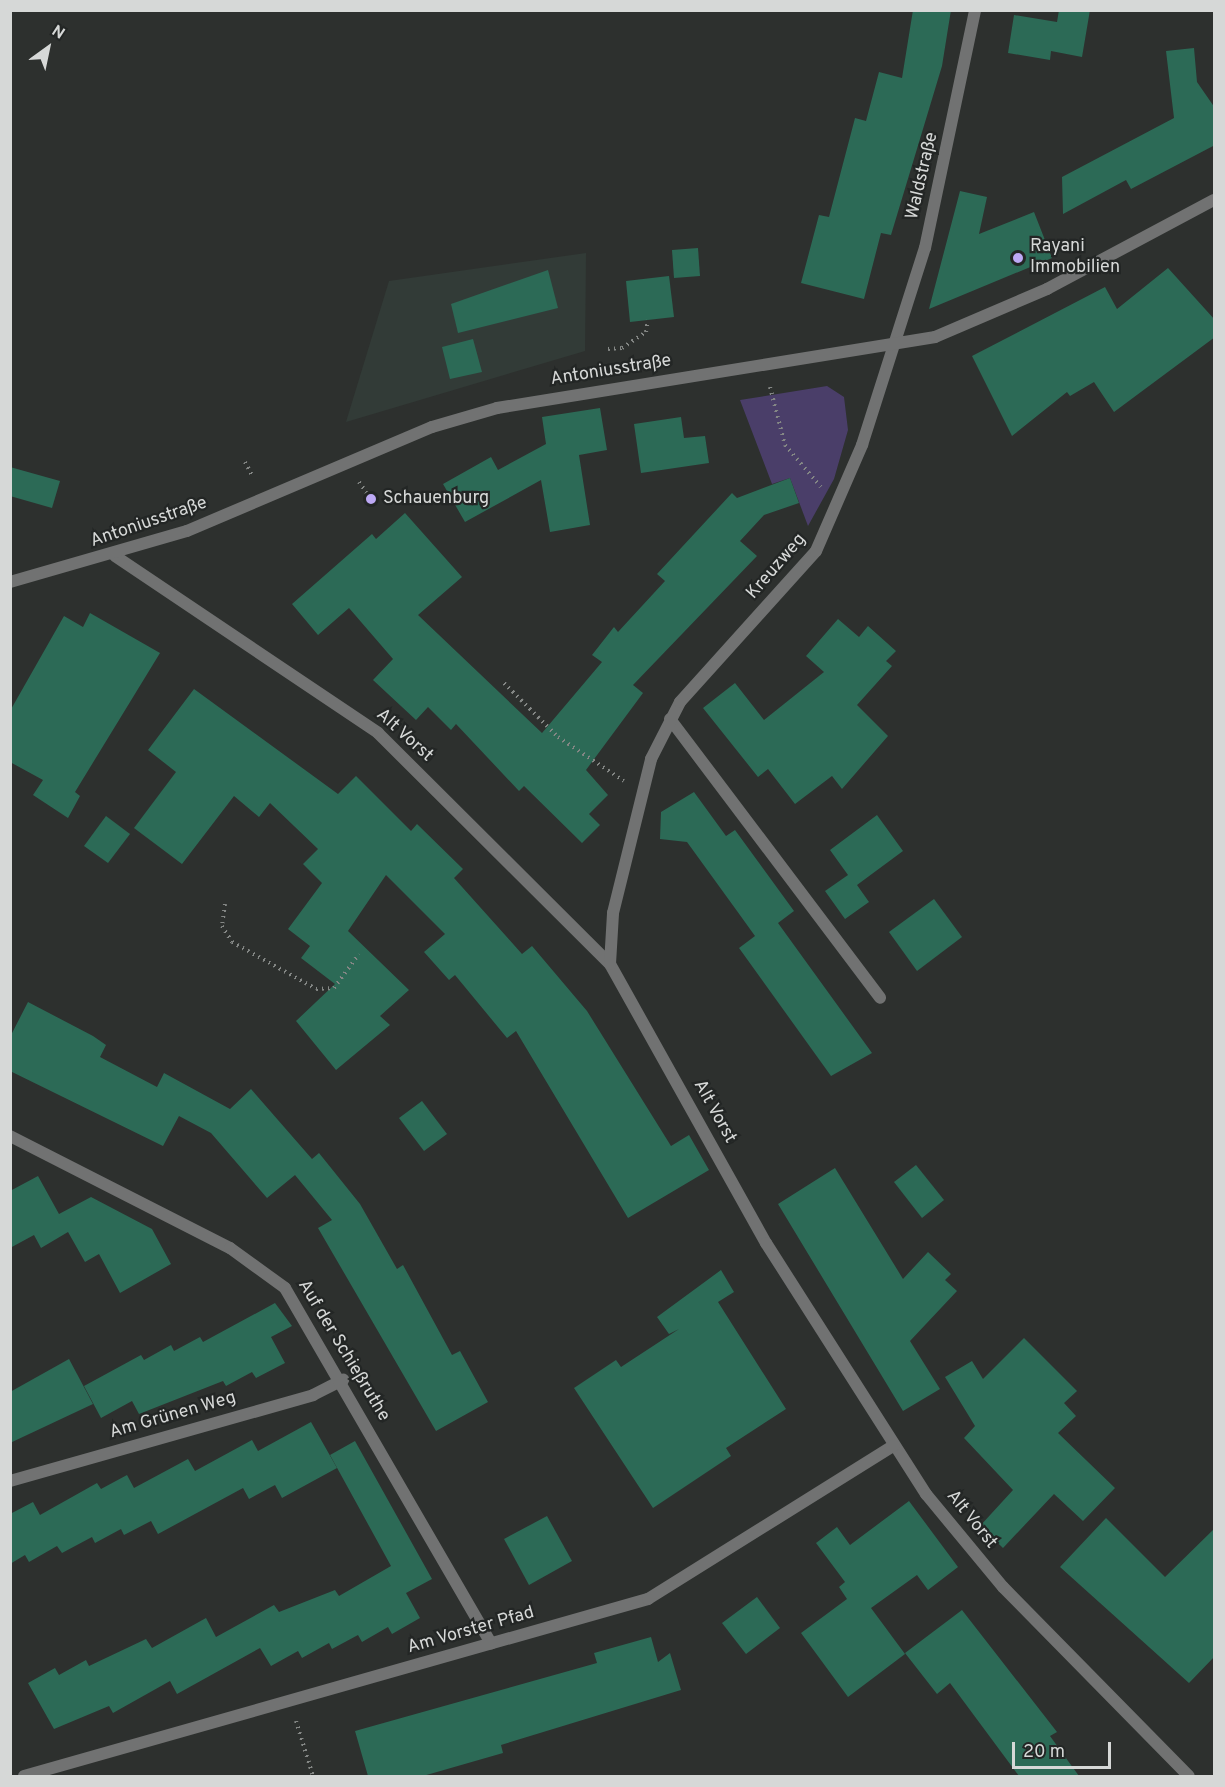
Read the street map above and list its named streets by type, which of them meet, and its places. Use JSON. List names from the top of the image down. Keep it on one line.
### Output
{"streets":{"street":["Waldstraße","Antoniusstraße","Kreuzweg","Alt Vorst","Auf der Schießruthe","Am Grünen Weg","Am Vorster Pfad"]},"crossings":[["Waldstraße","Antoniusstraße"],["Waldstraße","Kreuzweg"],["Antoniusstraße","Kreuzweg"],["Antoniusstraße","Alt Vorst"],["Kreuzweg","Alt Vorst"],["Alt Vorst","Am Vorster Pfad"],["Auf der Schießruthe","Am Grünen Weg"],["Auf der Schießruthe","Am Vorster Pfad"]],"places":["Rayani Immobilien","Schauenburg"],"scale_bar":"20 m","north":"top right"}
